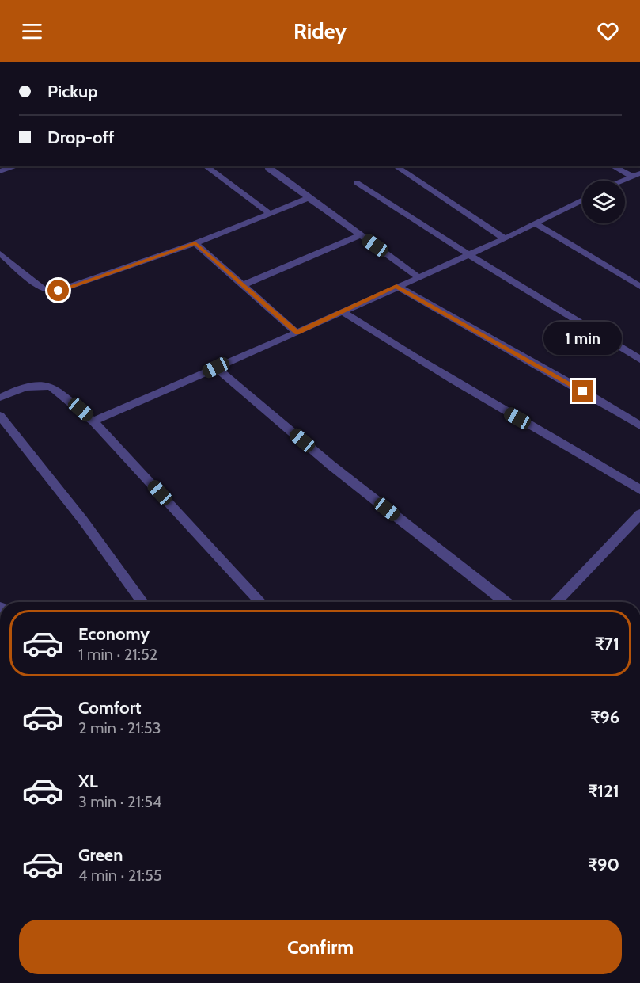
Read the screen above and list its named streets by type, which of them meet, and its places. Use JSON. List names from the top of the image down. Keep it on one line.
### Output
{"page":{"header":"Ridey","banner":["Pickup","Drop-off"],"bubble":"1 min","list":[{"name":"Economy","note":"1 min · 21:52","value":"₹71"},{"name":"Comfort","note":"2 min · 21:53","value":"₹96"},{"name":"XL","note":"3 min · 21:54","value":"₹121"},{"name":"Green","note":"4 min · 21:55","value":"₹90"}],"buttons":"Confirm"}}
